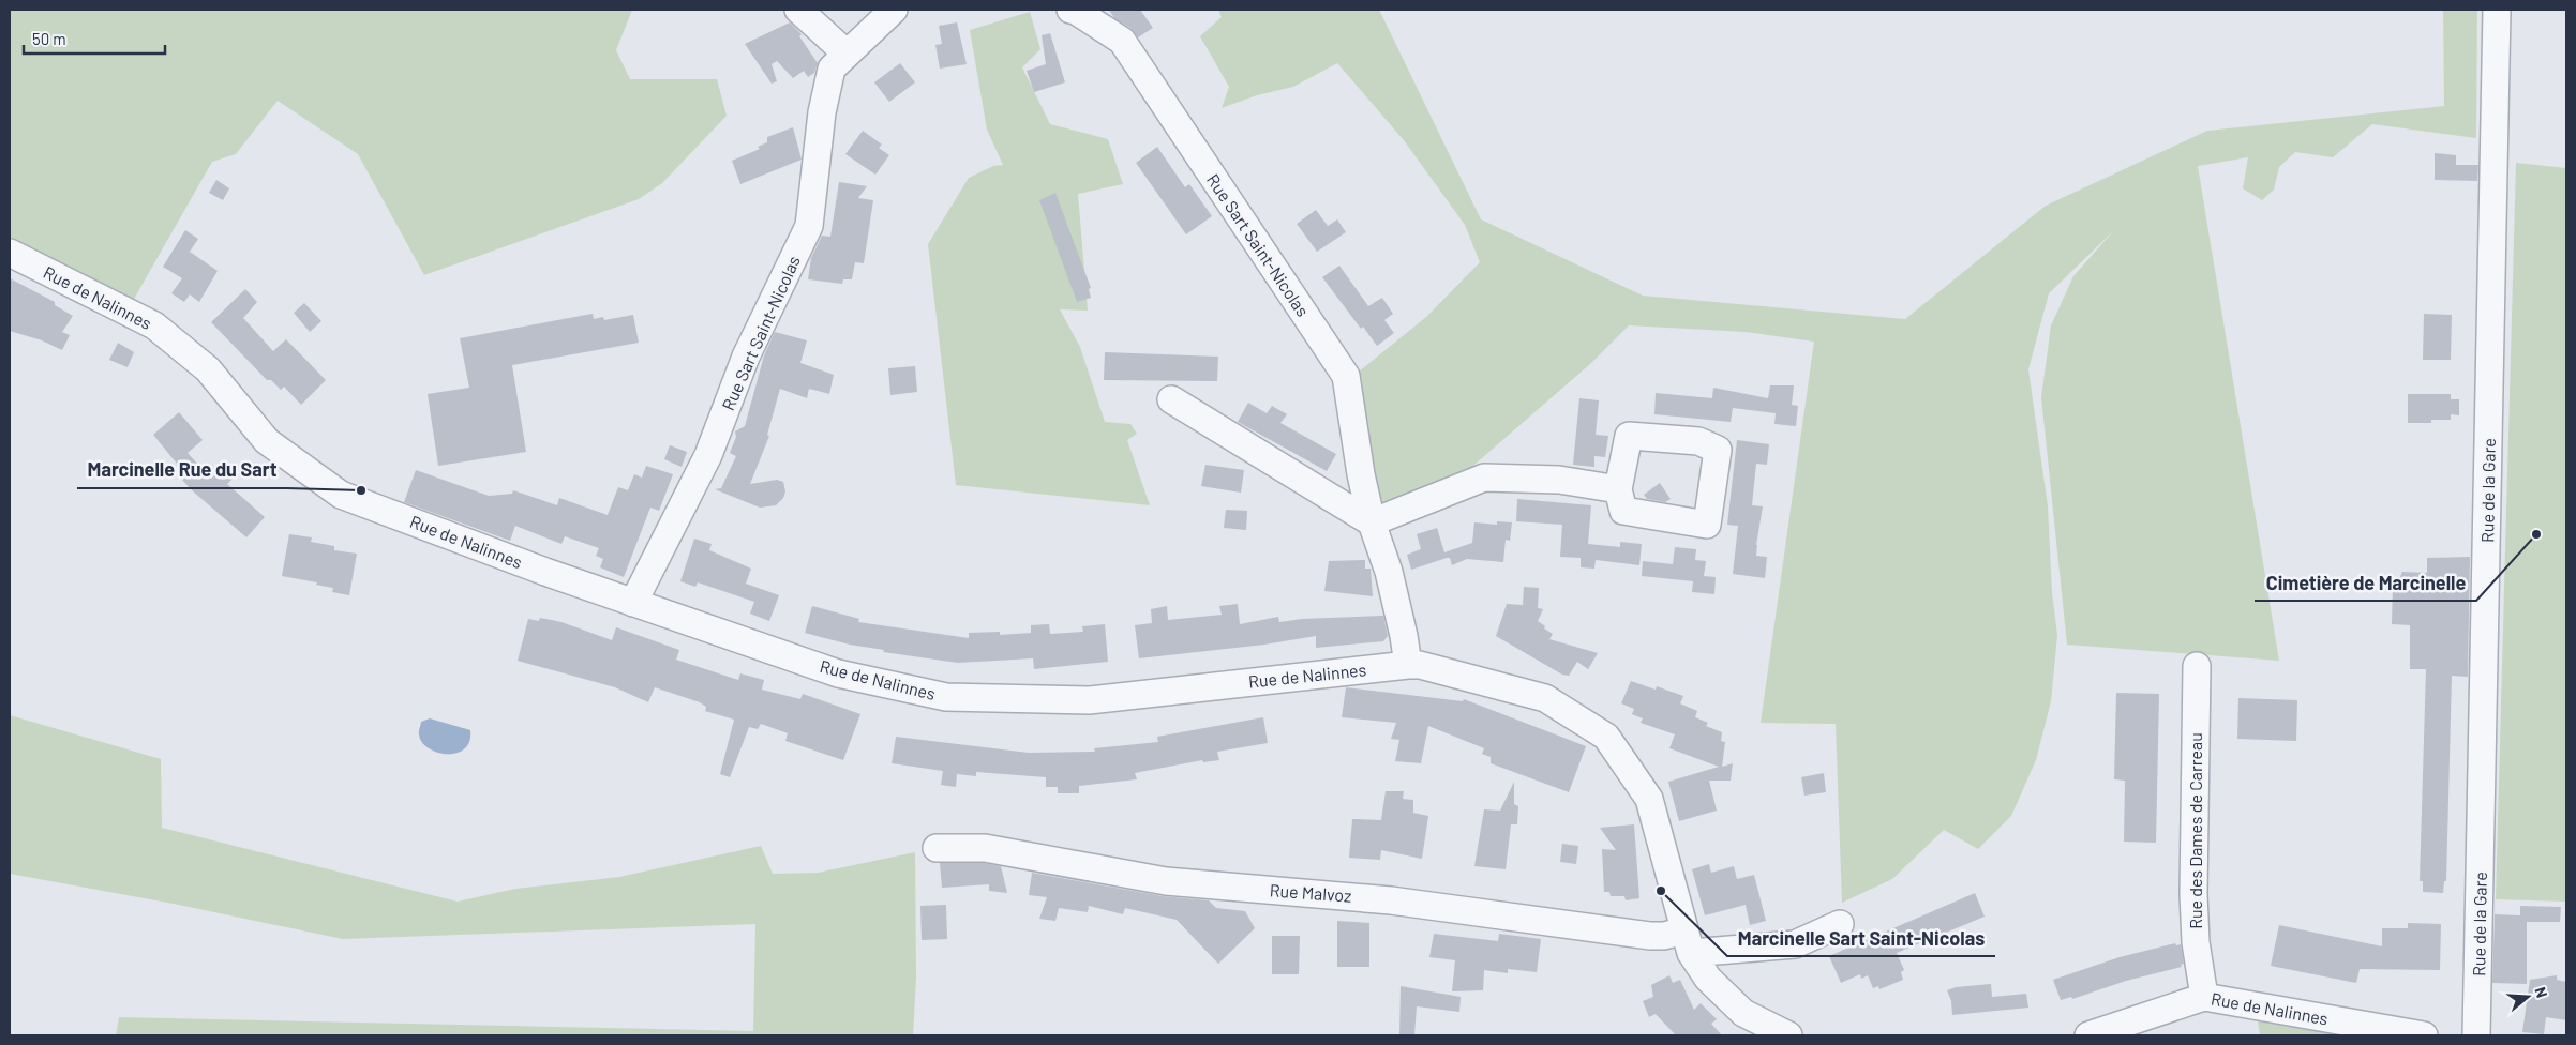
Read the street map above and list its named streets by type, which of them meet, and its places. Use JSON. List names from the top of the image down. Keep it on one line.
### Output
{"streets":{"street":["Rue Sart Saint-Nicolas","Rue de Nalinnes","Rue de la Gare","Rue des Dames de Carreau","Rue Malvoz"]},"crossings":[["Rue Sart Saint-Nicolas","Rue de Nalinnes"],["Rue de Nalinnes","Rue des Dames de Carreau"],["Rue de Nalinnes","Rue Malvoz"]],"places":["Marcinelle Rue du Sart","Cimetière de Marcinelle","Marcinelle Sart Saint-Nicolas"],"scale_bar":"50 m","north":"right"}
